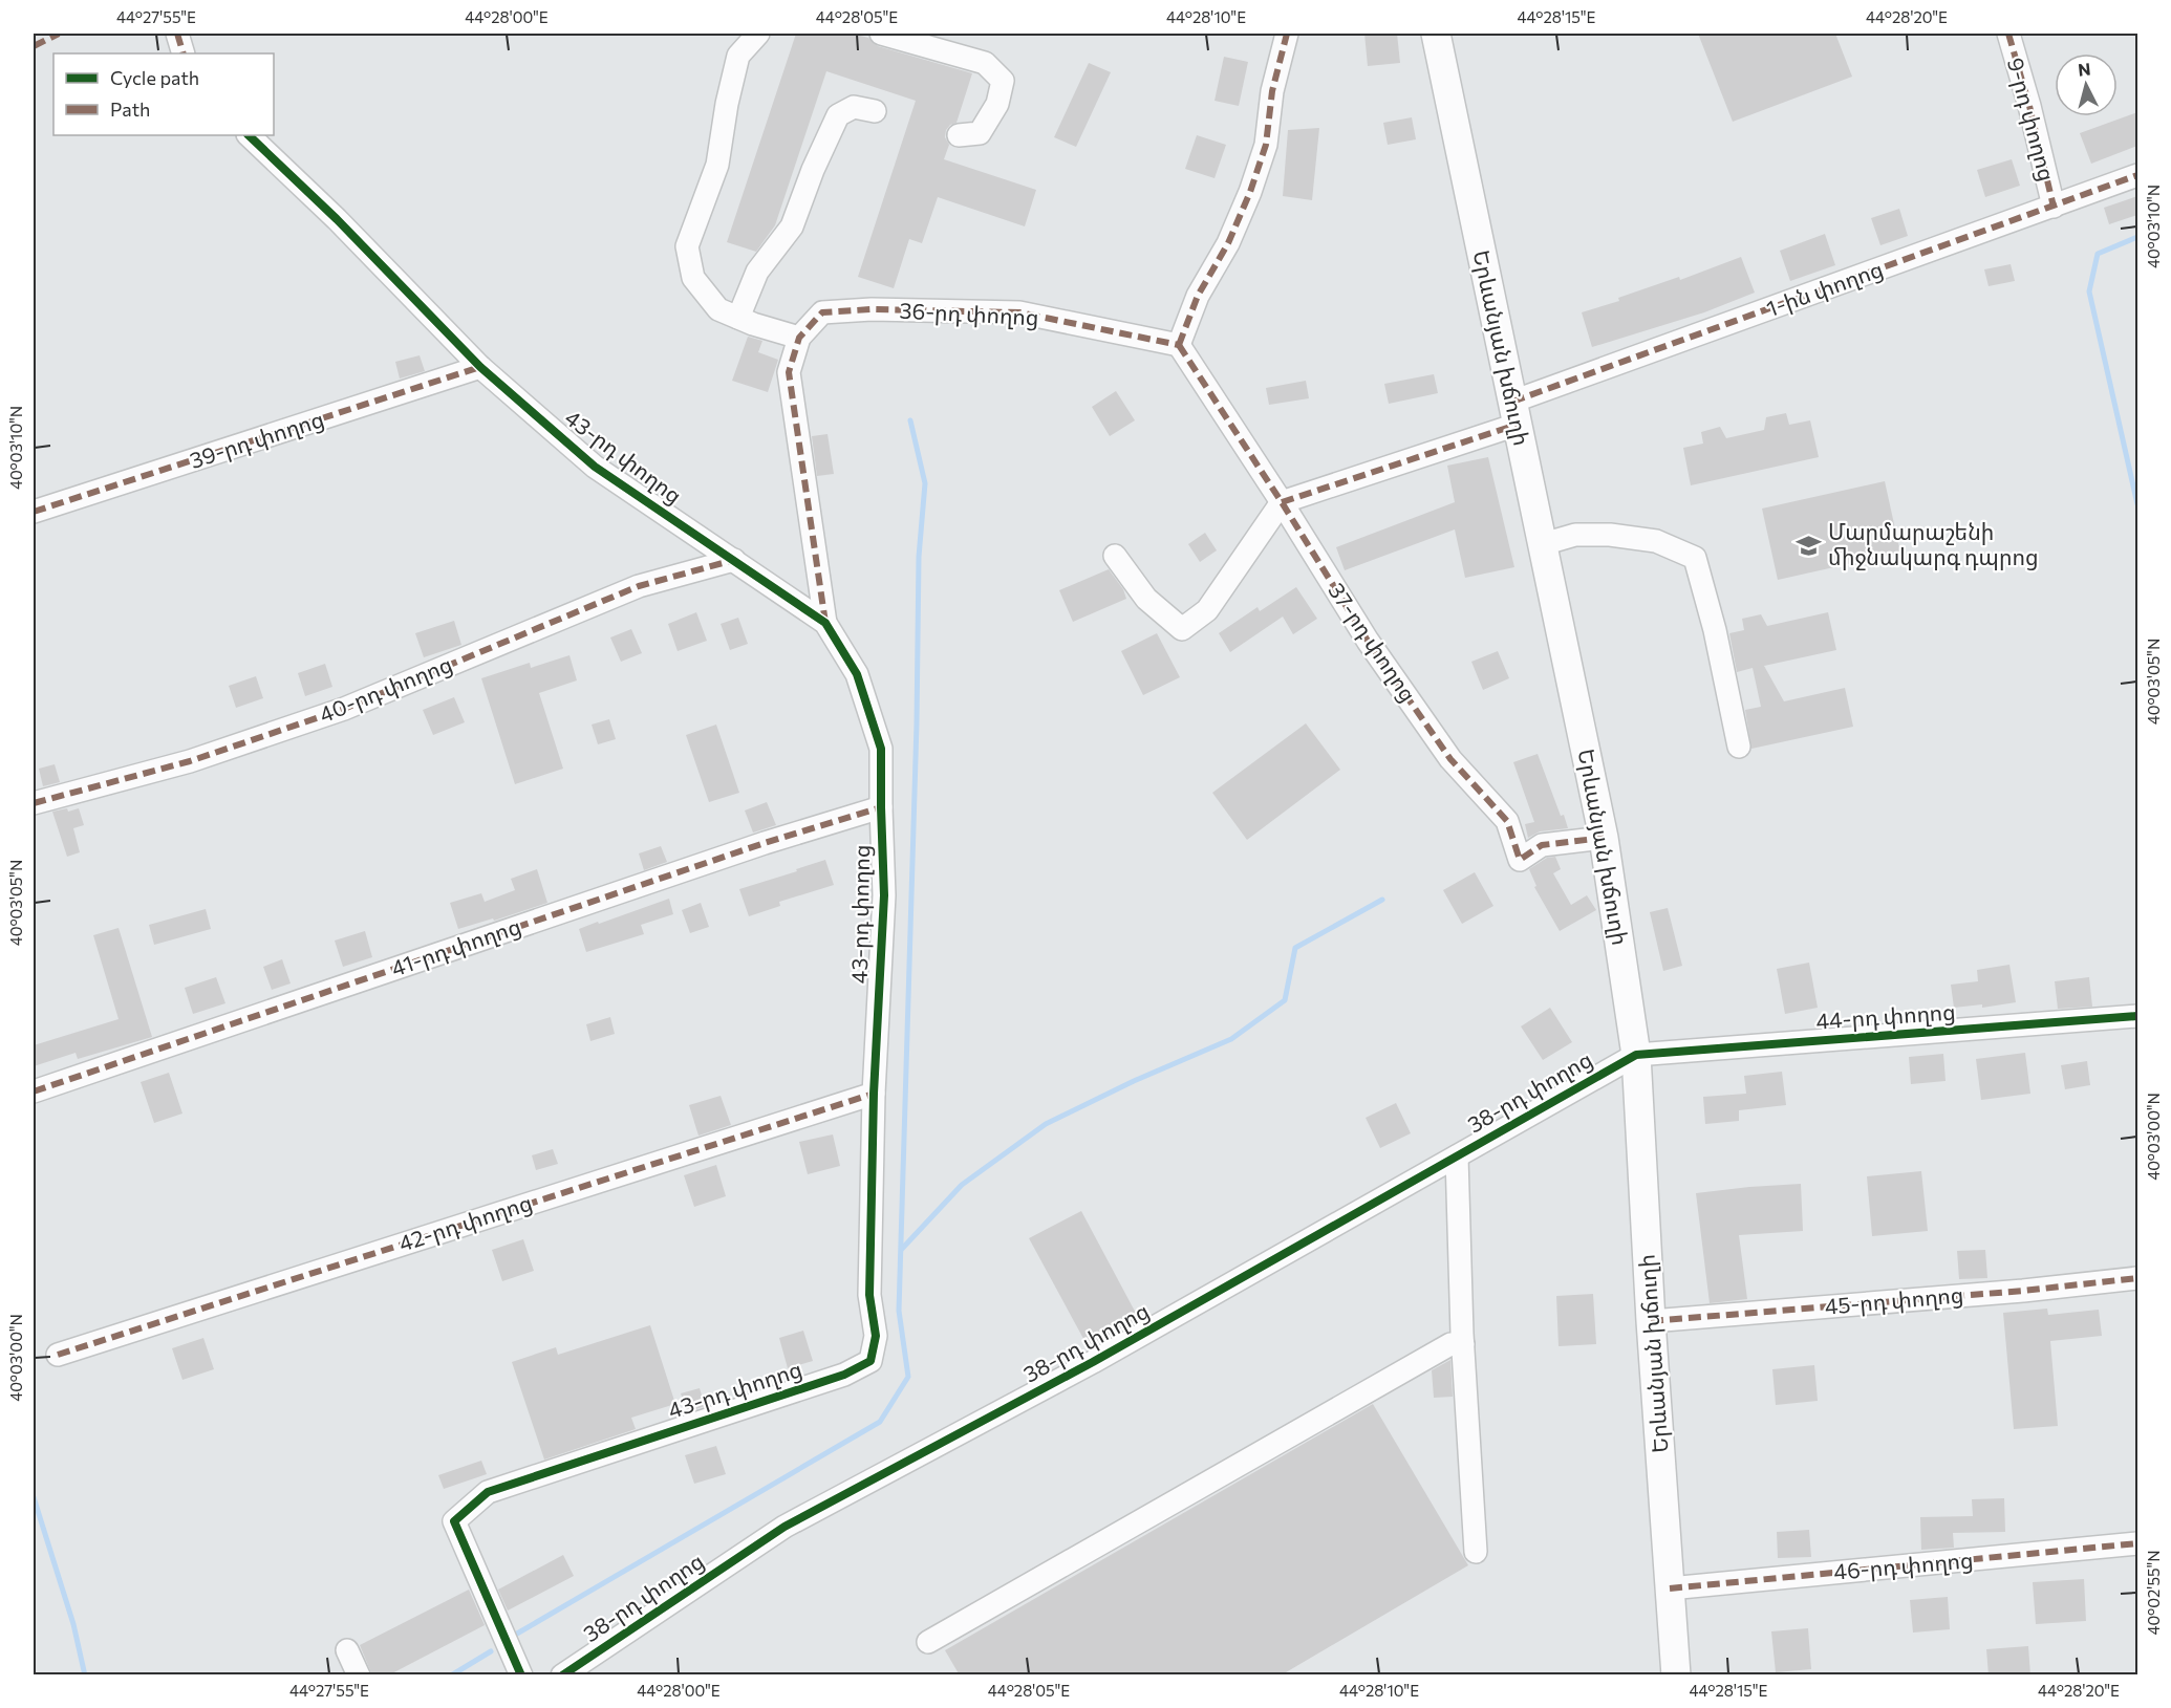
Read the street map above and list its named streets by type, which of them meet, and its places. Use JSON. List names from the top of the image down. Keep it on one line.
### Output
{"streets":{"main road":["Երևանյան խճուղի"],"street":["9-րդ փողոց","1-ին փողոց","36-րդ փողոց","39-րդ փողոց","43-րդ փողոց","37-րդ փողոց","40-րդ փողոց","41-րդ փողոց","44-րդ փողոց","38-րդ փողոց","42-րդ փողոց","45-րդ փողոց","46-րդ փողոց"]},"crossings":[["9-րդ փողոց","1-ին փողոց"],["1-ին փողոց","Երևանյան խճուղի"],["1-ին փողոց","37-րդ փողոց"],["36-րդ փողոց","43-րդ փողոց"],["36-րդ փողոց","37-րդ փողոց"],["Երևանյան խճուղի","37-րդ փողոց"],["Երևանյան խճուղի","44-րդ փողոց"],["Երևանյան խճուղի","38-րդ փողոց"],["Երևանյան խճուղի","45-րդ փողոց"],["Երևանյան խճուղի","46-րդ փողոց"],["39-րդ փողոց","43-րդ փողոց"],["43-րդ փողոց","40-րդ փողոց"],["43-րդ փողոց","41-րդ փողոց"],["43-րդ փողոց","42-րդ փողոց"],["44-րդ փողոց","38-րդ փողոց"]],"places":{"school or university":["Մարմարաշենի միջնակարգ դպրոց"]},"legend":["Cycle path","Path"],"north":"top","coordinates":["44°27'55\"E","44°28'00\"E","44°28'05\"E","44°28'10\"E","44°28'15\"E","44°28'20\"E","40°03'10\"N","40°03'05\"N","40°03'00\"N","40°02'55\"N"]}
